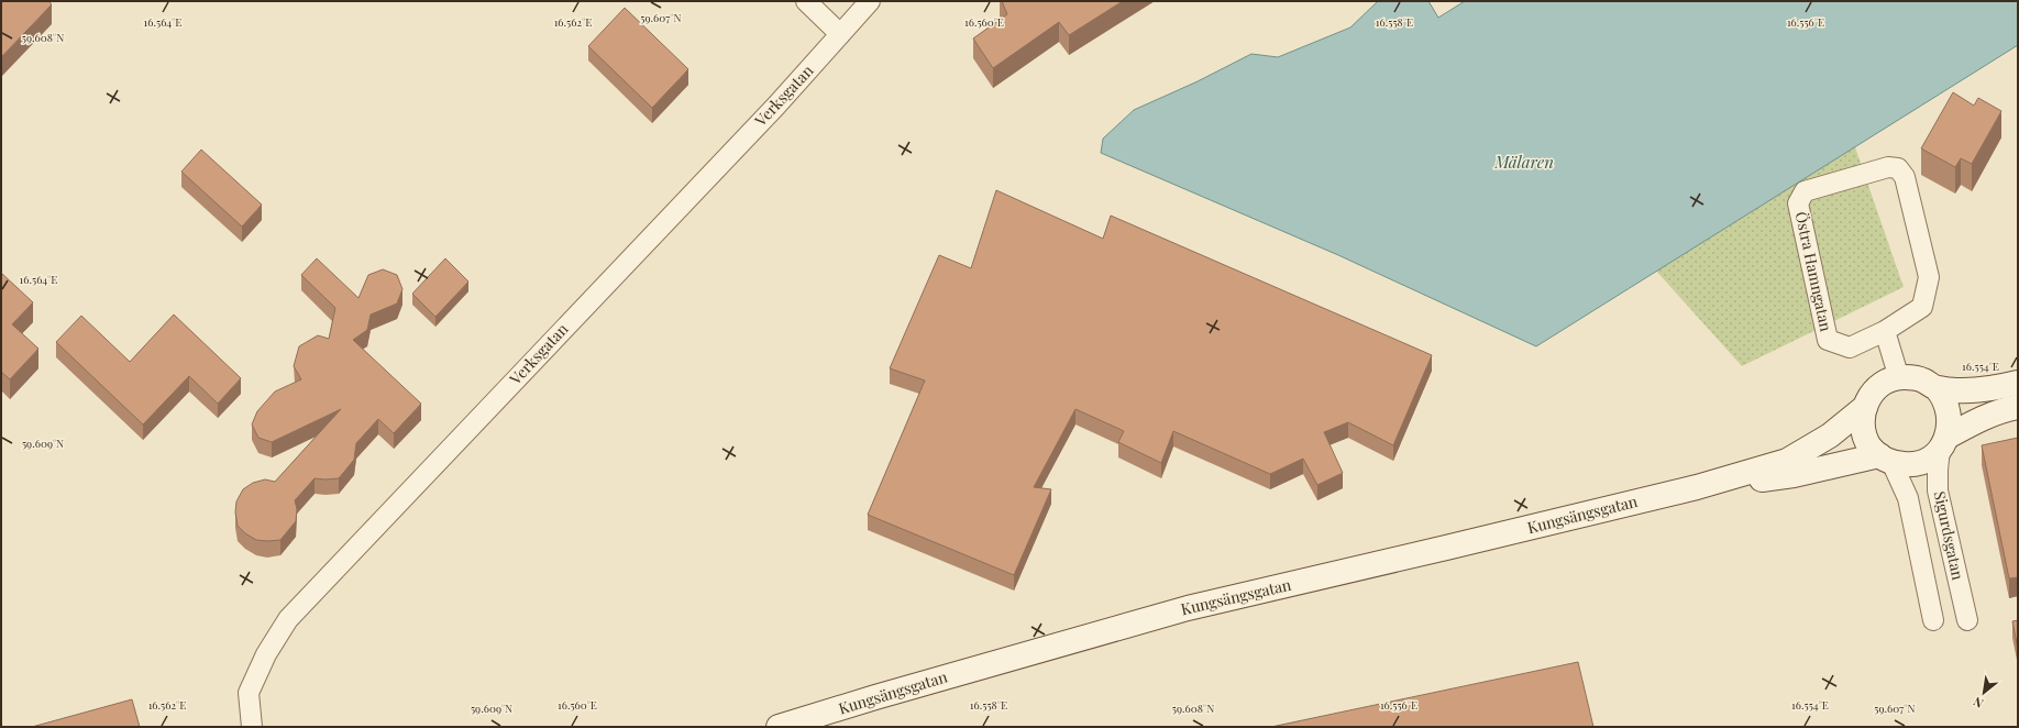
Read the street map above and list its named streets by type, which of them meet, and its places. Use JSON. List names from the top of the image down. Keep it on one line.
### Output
{"streets":{"main road":["Kungsängsgatan"],"street":["Verksgatan","Östra Hamngatan","Sigurdsgatan"]},"crossings":[["Kungsängsgatan","Sigurdsgatan"]],"water":["Mälaren"],"north":"bottom left","coordinates":["59.607°N","16.564°E","16.562°E","16.560°E","16.558°E","16.556°E","59.608°N","16.554°E","59.609°N"]}
